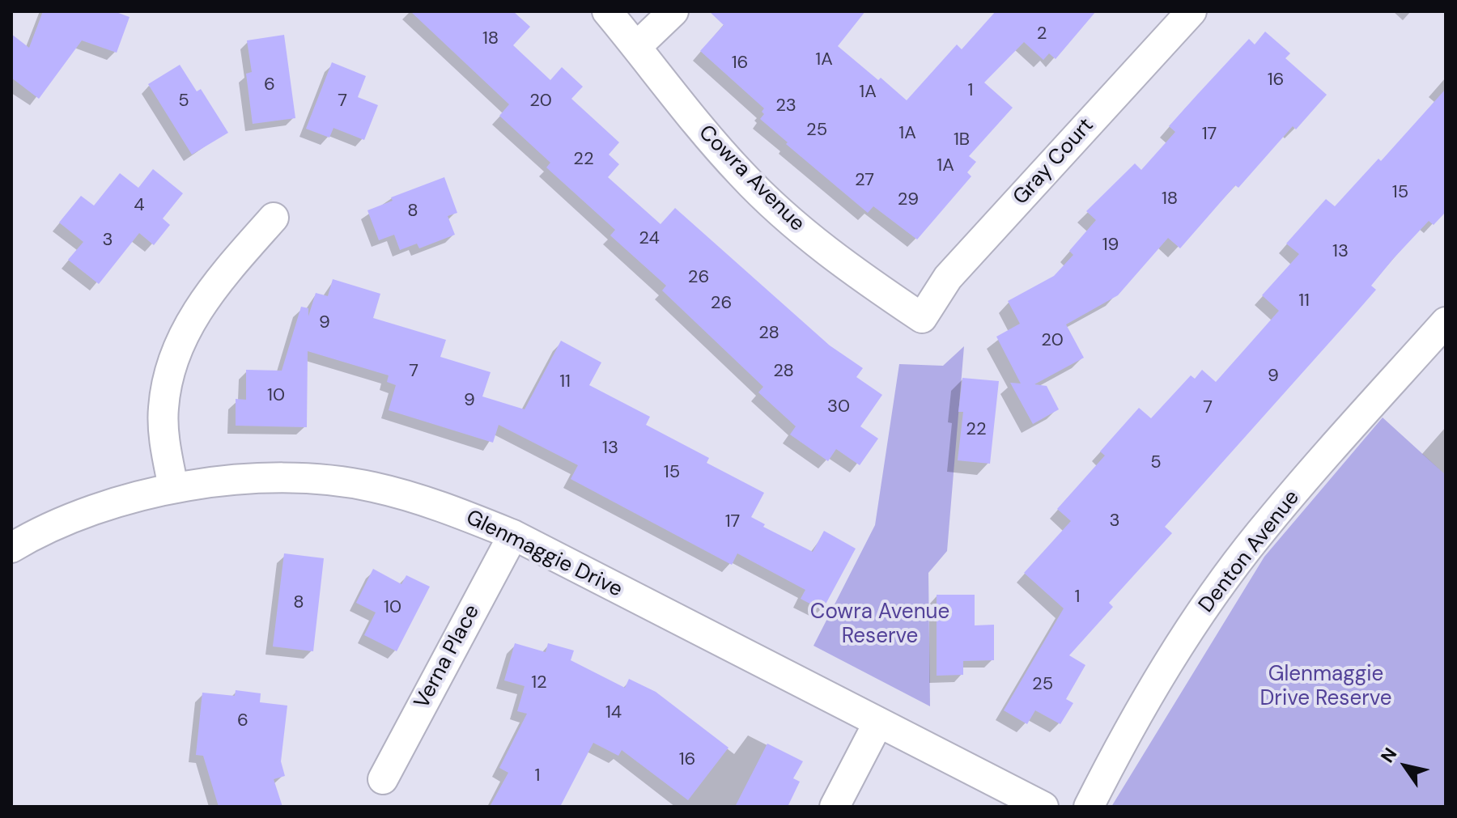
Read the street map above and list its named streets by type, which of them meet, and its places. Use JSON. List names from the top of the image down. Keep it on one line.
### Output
{"streets":{"street":["Gray Court","Cowra Avenue","Denton Avenue","Glenmaggie Drive","Verna Place"]},"crossings":[["Gray Court","Cowra Avenue"],["Glenmaggie Drive","Verna Place"]],"parks":["Cowra Avenue Reserve","Glenmaggie Drive Reserve"],"house_numbers":["2","18","1A","16","16","6","1","1A","5","7","20","23","25","1A","17","1B","22","1A","27","15","18","29","4","8","24","3","19","13","26","11","26","9","28","20","7","28","9","11","10","9","30","7","22","13","5","15","3","17","1","8","10","12","25","14","6","16","1"],"north":"top left"}
